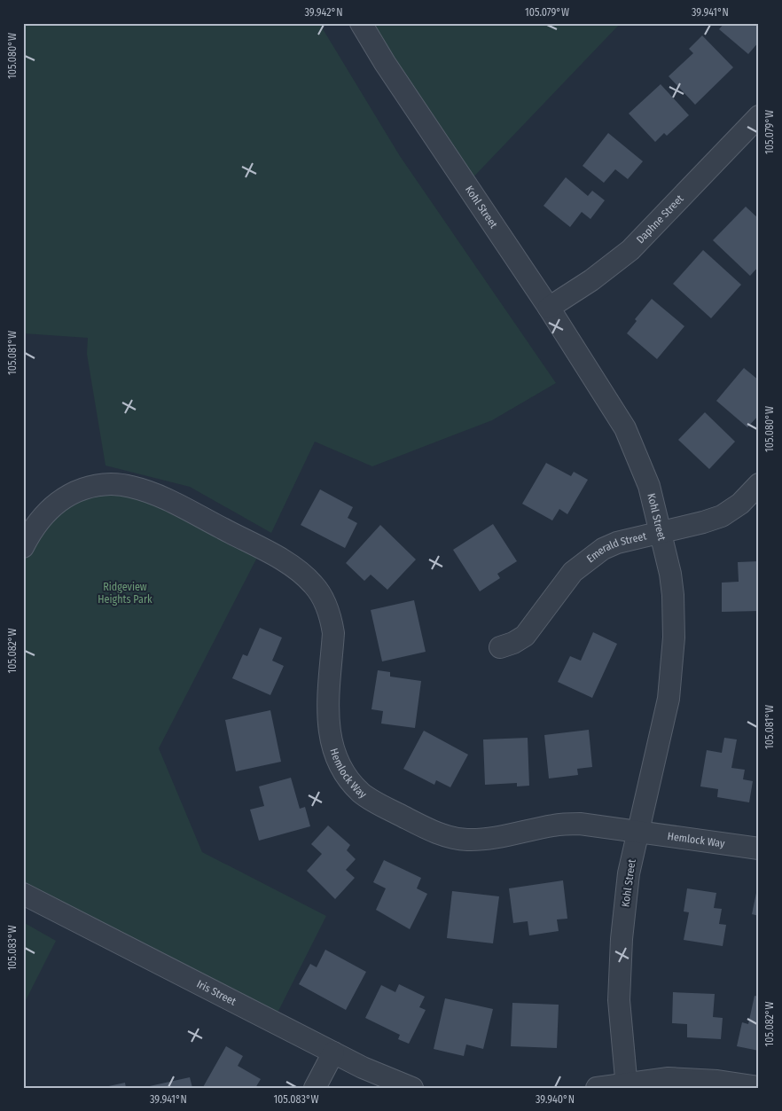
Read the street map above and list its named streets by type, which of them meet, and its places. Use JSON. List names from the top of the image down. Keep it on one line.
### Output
{"streets":{"street":["Kohl Street","Daphne Street","Emerald Street","Hemlock Way","Iris Street"]},"crossings":[["Kohl Street","Daphne Street"],["Kohl Street","Emerald Street"],["Kohl Street","Hemlock Way"]],"parks":["Ridgeview Heights Park"],"coordinates":["39.942°N","105.079°W","39.941°N","105.080°W","105.081°W","105.082°W","105.083°W","39.940°N"]}
